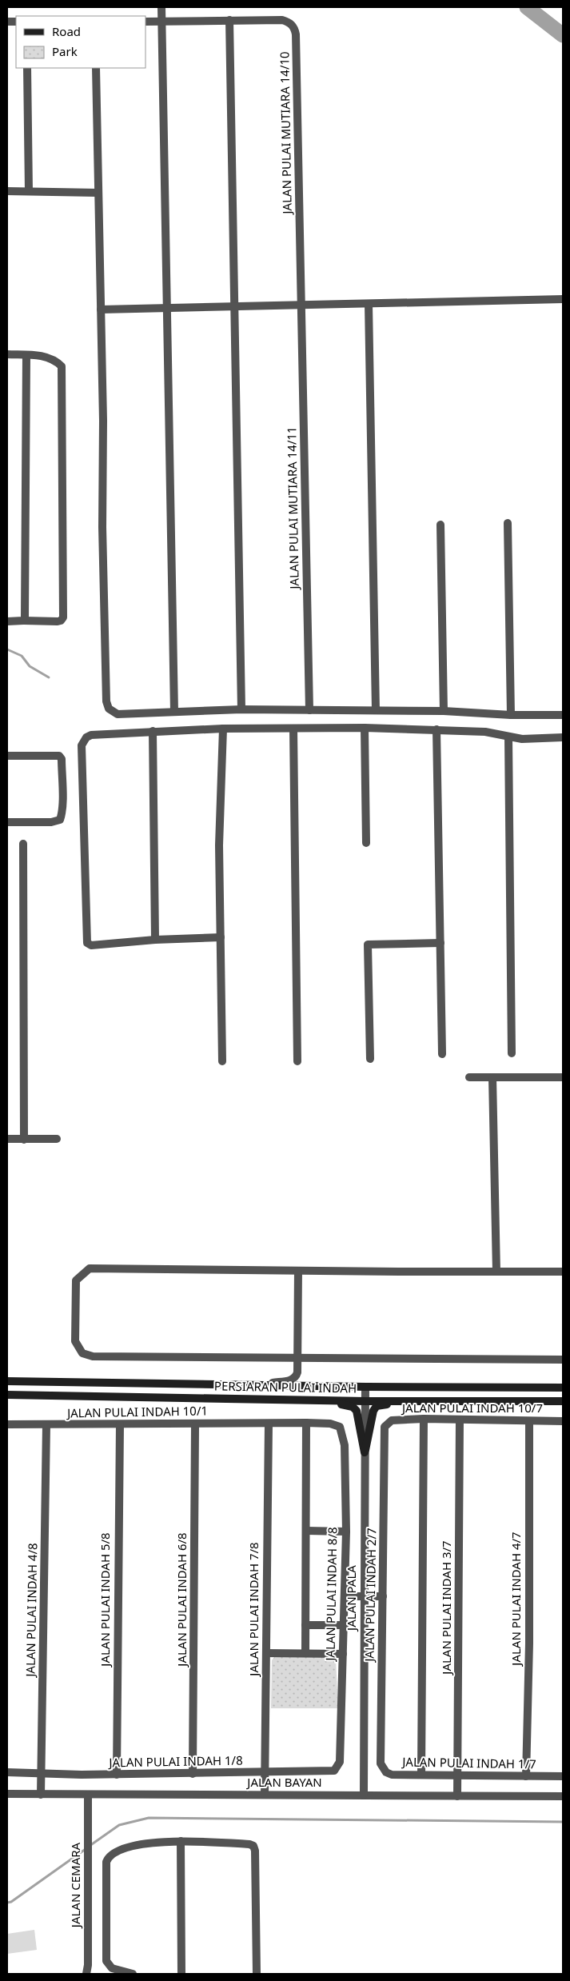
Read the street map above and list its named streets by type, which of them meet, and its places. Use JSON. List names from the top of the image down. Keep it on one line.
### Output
{"streets":{"main road":["PERSIARAN PULAI INDAH"],"street":["JALAN PULAI MUTIARA 14/10","JALAN PULAI MUTIARA 14/11","JALAN PULAI INDAH 10/7","JALAN PULAI INDAH 10/1","JALAN PULAI INDAH 8/8","JALAN PULAI INDAH 2/7","JALAN PALA","JALAN PULAI INDAH 4/7","JALAN PULAI INDAH 5/8","JALAN PULAI INDAH 6/8","JALAN PULAI INDAH 3/7","JALAN PULAI INDAH 7/8","JALAN PULAI INDAH 4/8","JALAN PULAI INDAH 1/8","JALAN PULAI INDAH 1/7","JALAN BAYAN","JALAN CEMARA"]},"crossings":[["JALAN PULAI MUTIARA 14/10","JALAN PULAI MUTIARA 14/11"],["PERSIARAN PULAI INDAH","JALAN PALA"],["JALAN PULAI INDAH 10/7","JALAN PULAI INDAH 2/7"],["JALAN PULAI INDAH 10/7","JALAN PULAI INDAH 4/7"],["JALAN PULAI INDAH 10/7","JALAN PULAI INDAH 3/7"],["JALAN PULAI INDAH 10/1","JALAN PULAI INDAH 8/8"],["JALAN PULAI INDAH 10/1","JALAN PULAI INDAH 5/8"],["JALAN PULAI INDAH 10/1","JALAN PULAI INDAH 6/8"],["JALAN PULAI INDAH 10/1","JALAN PULAI INDAH 7/8"],["JALAN PULAI INDAH 10/1","JALAN PULAI INDAH 4/8"],["JALAN PULAI INDAH 8/8","JALAN PULAI INDAH 1/8"],["JALAN PULAI INDAH 2/7","JALAN PULAI INDAH 1/7"],["JALAN PALA","JALAN BAYAN"],["JALAN PULAI INDAH 4/7","JALAN PULAI INDAH 1/7"],["JALAN PULAI INDAH 5/8","JALAN PULAI INDAH 1/8"],["JALAN PULAI INDAH 6/8","JALAN PULAI INDAH 1/8"],["JALAN PULAI INDAH 3/7","JALAN PULAI INDAH 1/7"],["JALAN PULAI INDAH 3/7","JALAN BAYAN"],["JALAN PULAI INDAH 7/8","JALAN PULAI INDAH 1/8"],["JALAN PULAI INDAH 7/8","JALAN BAYAN"],["JALAN PULAI INDAH 4/8","JALAN PULAI INDAH 1/8"],["JALAN PULAI INDAH 4/8","JALAN BAYAN"],["JALAN BAYAN","JALAN CEMARA"]],"legend":["Road","Park"]}
